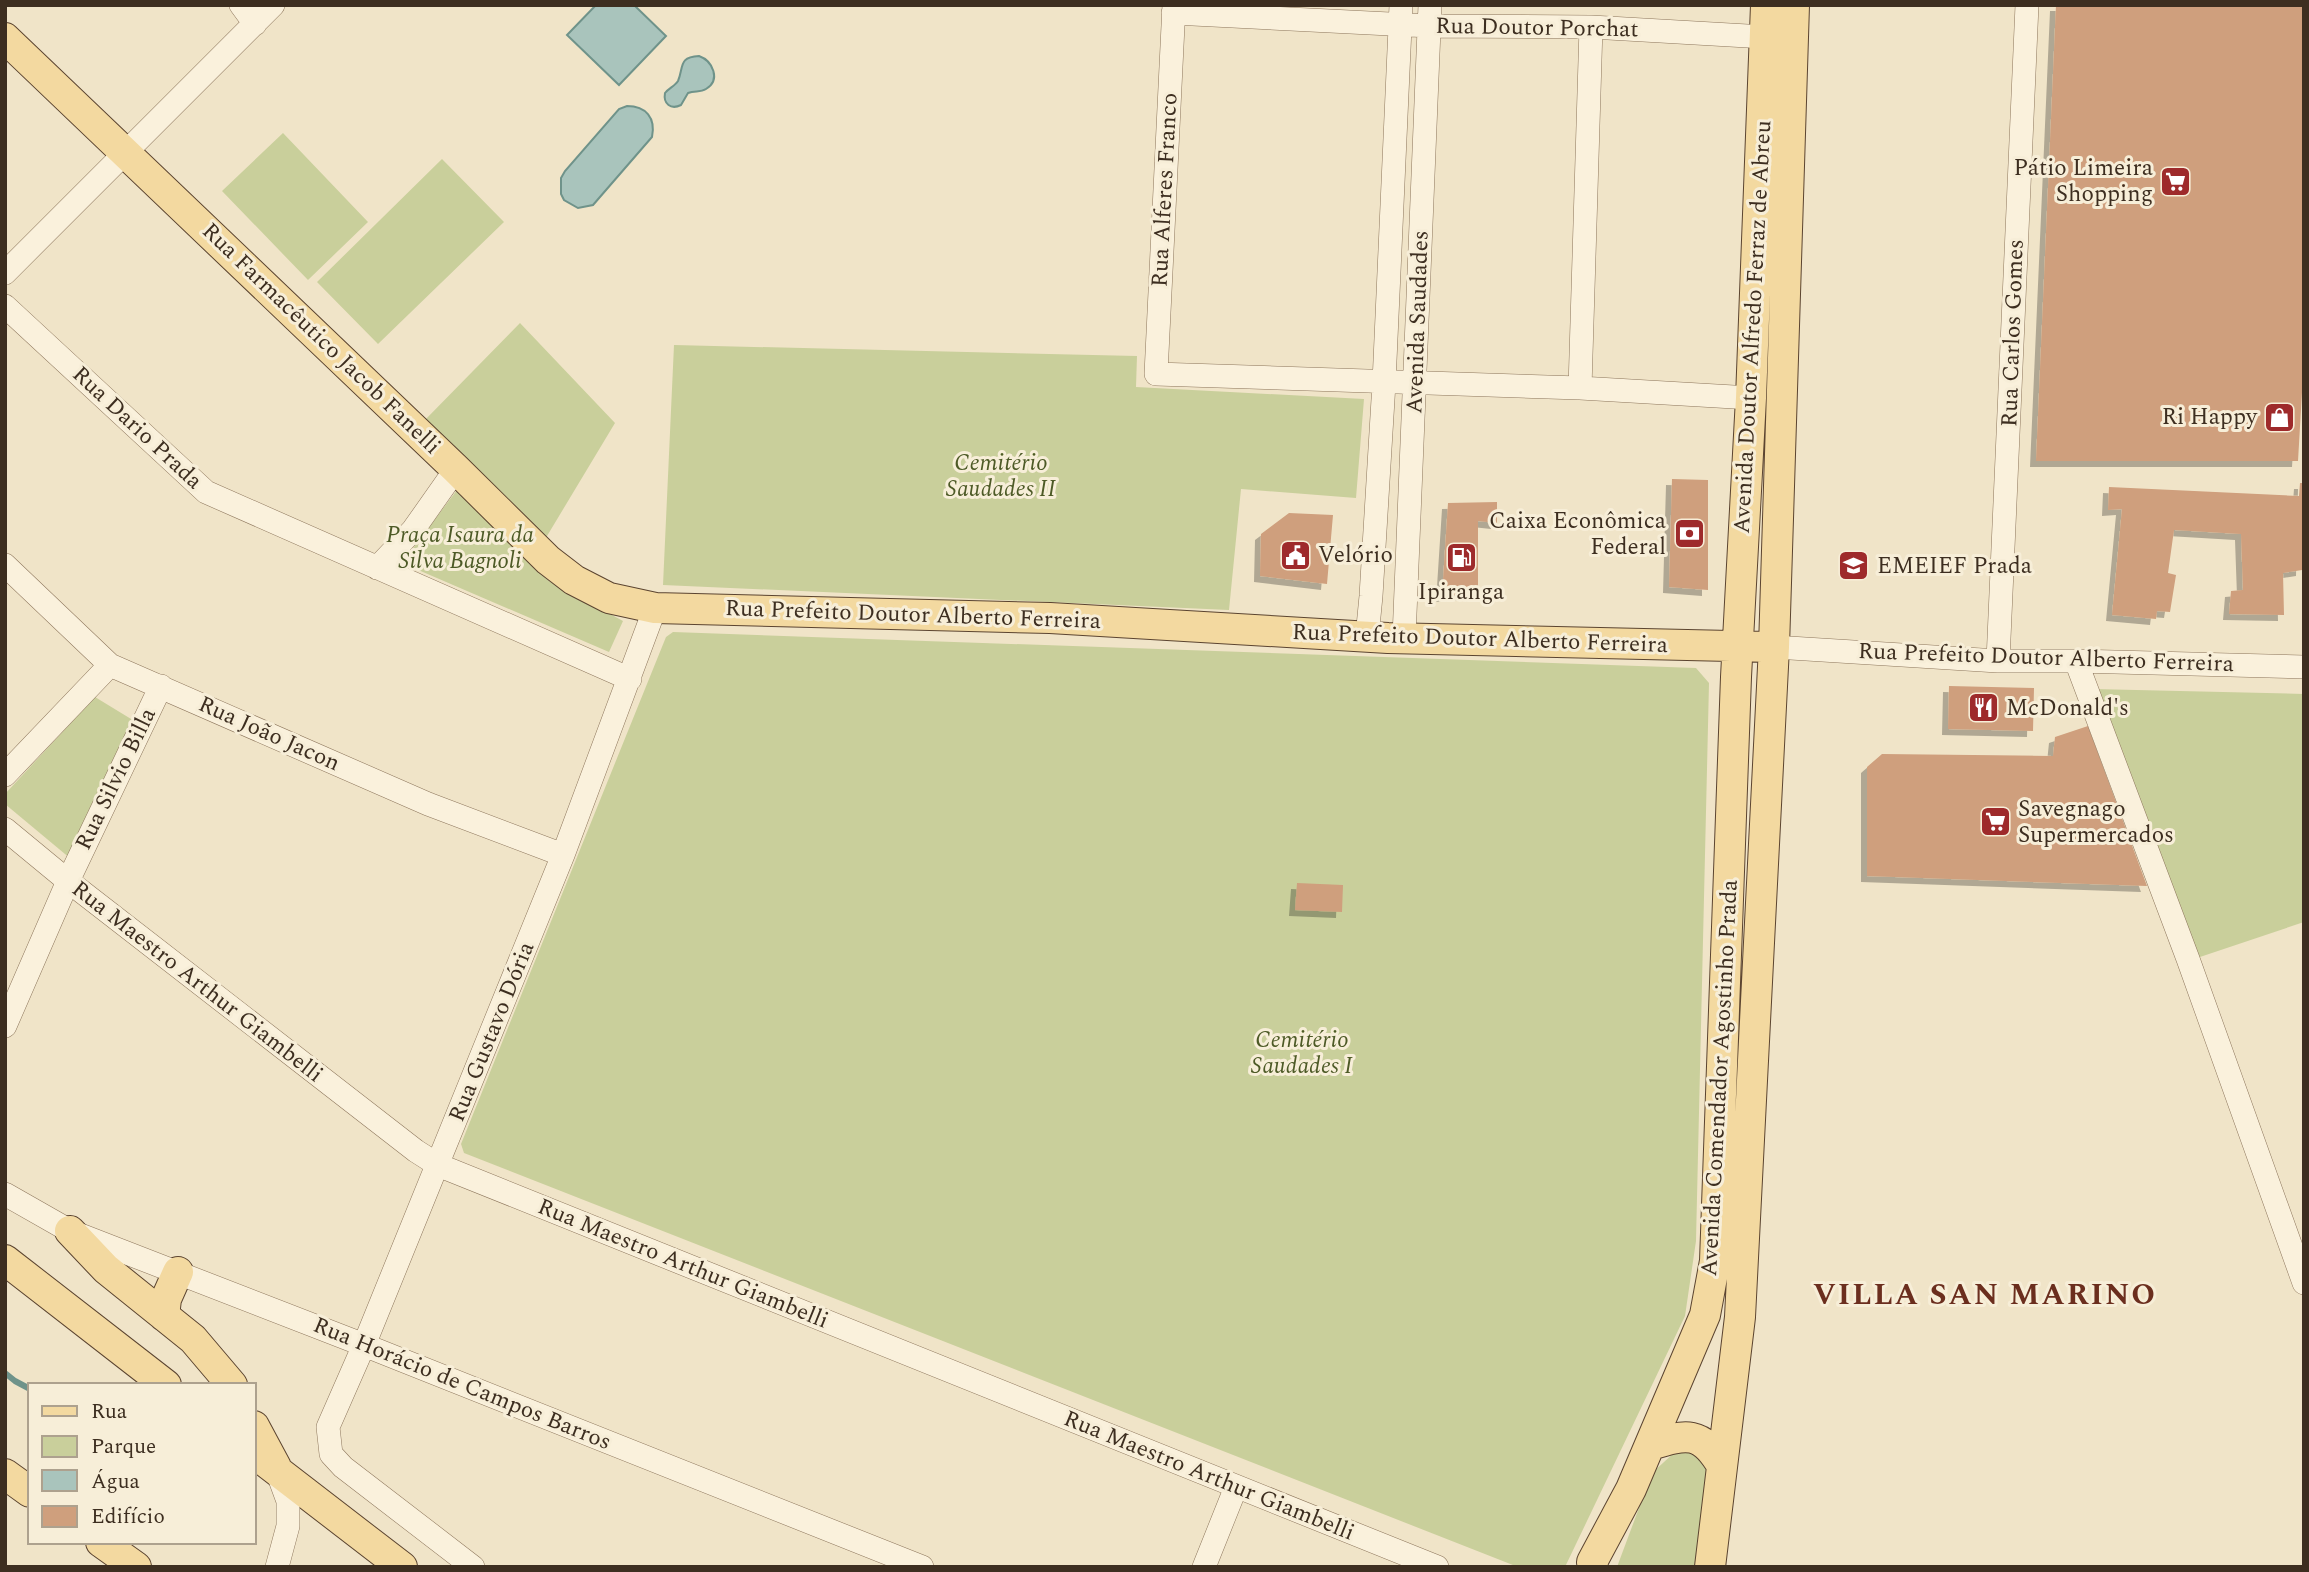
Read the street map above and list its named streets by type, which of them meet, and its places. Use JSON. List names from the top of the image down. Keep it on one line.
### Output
{"streets":{"main road":["Avenida Doutor Alfredo Ferraz de Abreu","Rua Farmacêutico Jacob Fanelli","Rua Prefeito Doutor Alberto Ferreira","Avenida Comendador Agostinho Prada"],"street":["Rua Doutor Porchat","Rua Alferes Franco","Avenida Saudades","Rua Carlos Gomes","Rua Dario Prada","Rua João Jacon","Rua Silvio Billa","Rua Maestro Arthur Giambelli","Rua Gustavo Dória","Rua Horácio de Campos Barros"]},"crossings":[["Rua Doutor Porchat","Rua Alferes Franco"],["Rua Doutor Porchat","Avenida Saudades"],["Rua Doutor Porchat","Avenida Doutor Alfredo Ferraz de Abreu"],["Rua Alferes Franco","Avenida Saudades"],["Avenida Saudades","Rua Prefeito Doutor Alberto Ferreira"],["Avenida Doutor Alfredo Ferraz de Abreu","Rua Prefeito Doutor Alberto Ferreira"],["Avenida Doutor Alfredo Ferraz de Abreu","Avenida Comendador Agostinho Prada"],["Rua Carlos Gomes","Rua Prefeito Doutor Alberto Ferreira"],["Rua Farmacêutico Jacob Fanelli","Rua Prefeito Doutor Alberto Ferreira"],["Rua Farmacêutico Jacob Fanelli","Rua Gustavo Dória"],["Rua Dario Prada","Rua Gustavo Dória"],["Rua Prefeito Doutor Alberto Ferreira","Rua Gustavo Dória"],["Rua Prefeito Doutor Alberto Ferreira","Avenida Comendador Agostinho Prada"],["Rua João Jacon","Rua Silvio Billa"],["Rua João Jacon","Rua Gustavo Dória"],["Rua Silvio Billa","Rua Maestro Arthur Giambelli"],["Rua Maestro Arthur Giambelli","Rua Gustavo Dória"],["Rua Gustavo Dória","Rua Horácio de Campos Barros"]],"districts":["VILLA SAN MARINO"],"parks":["Cemitério Saudades II","Praça Isaura da Silva Bagnoli","Cemitério Saudades I"],"places":{"supermarket":["Pátio Limeira Shopping","Savegnago Supermercados"],"shop":["Ri Happy"],"bank":["Caixa Econômica Federal"],"public building":["Velório"],"fuel station":["Ipiranga"],"school or university":["EMEIEF Prada"],"restaurant":["McDonald's"]},"legend":["Rua","Parque","Água","Edifício"]}
